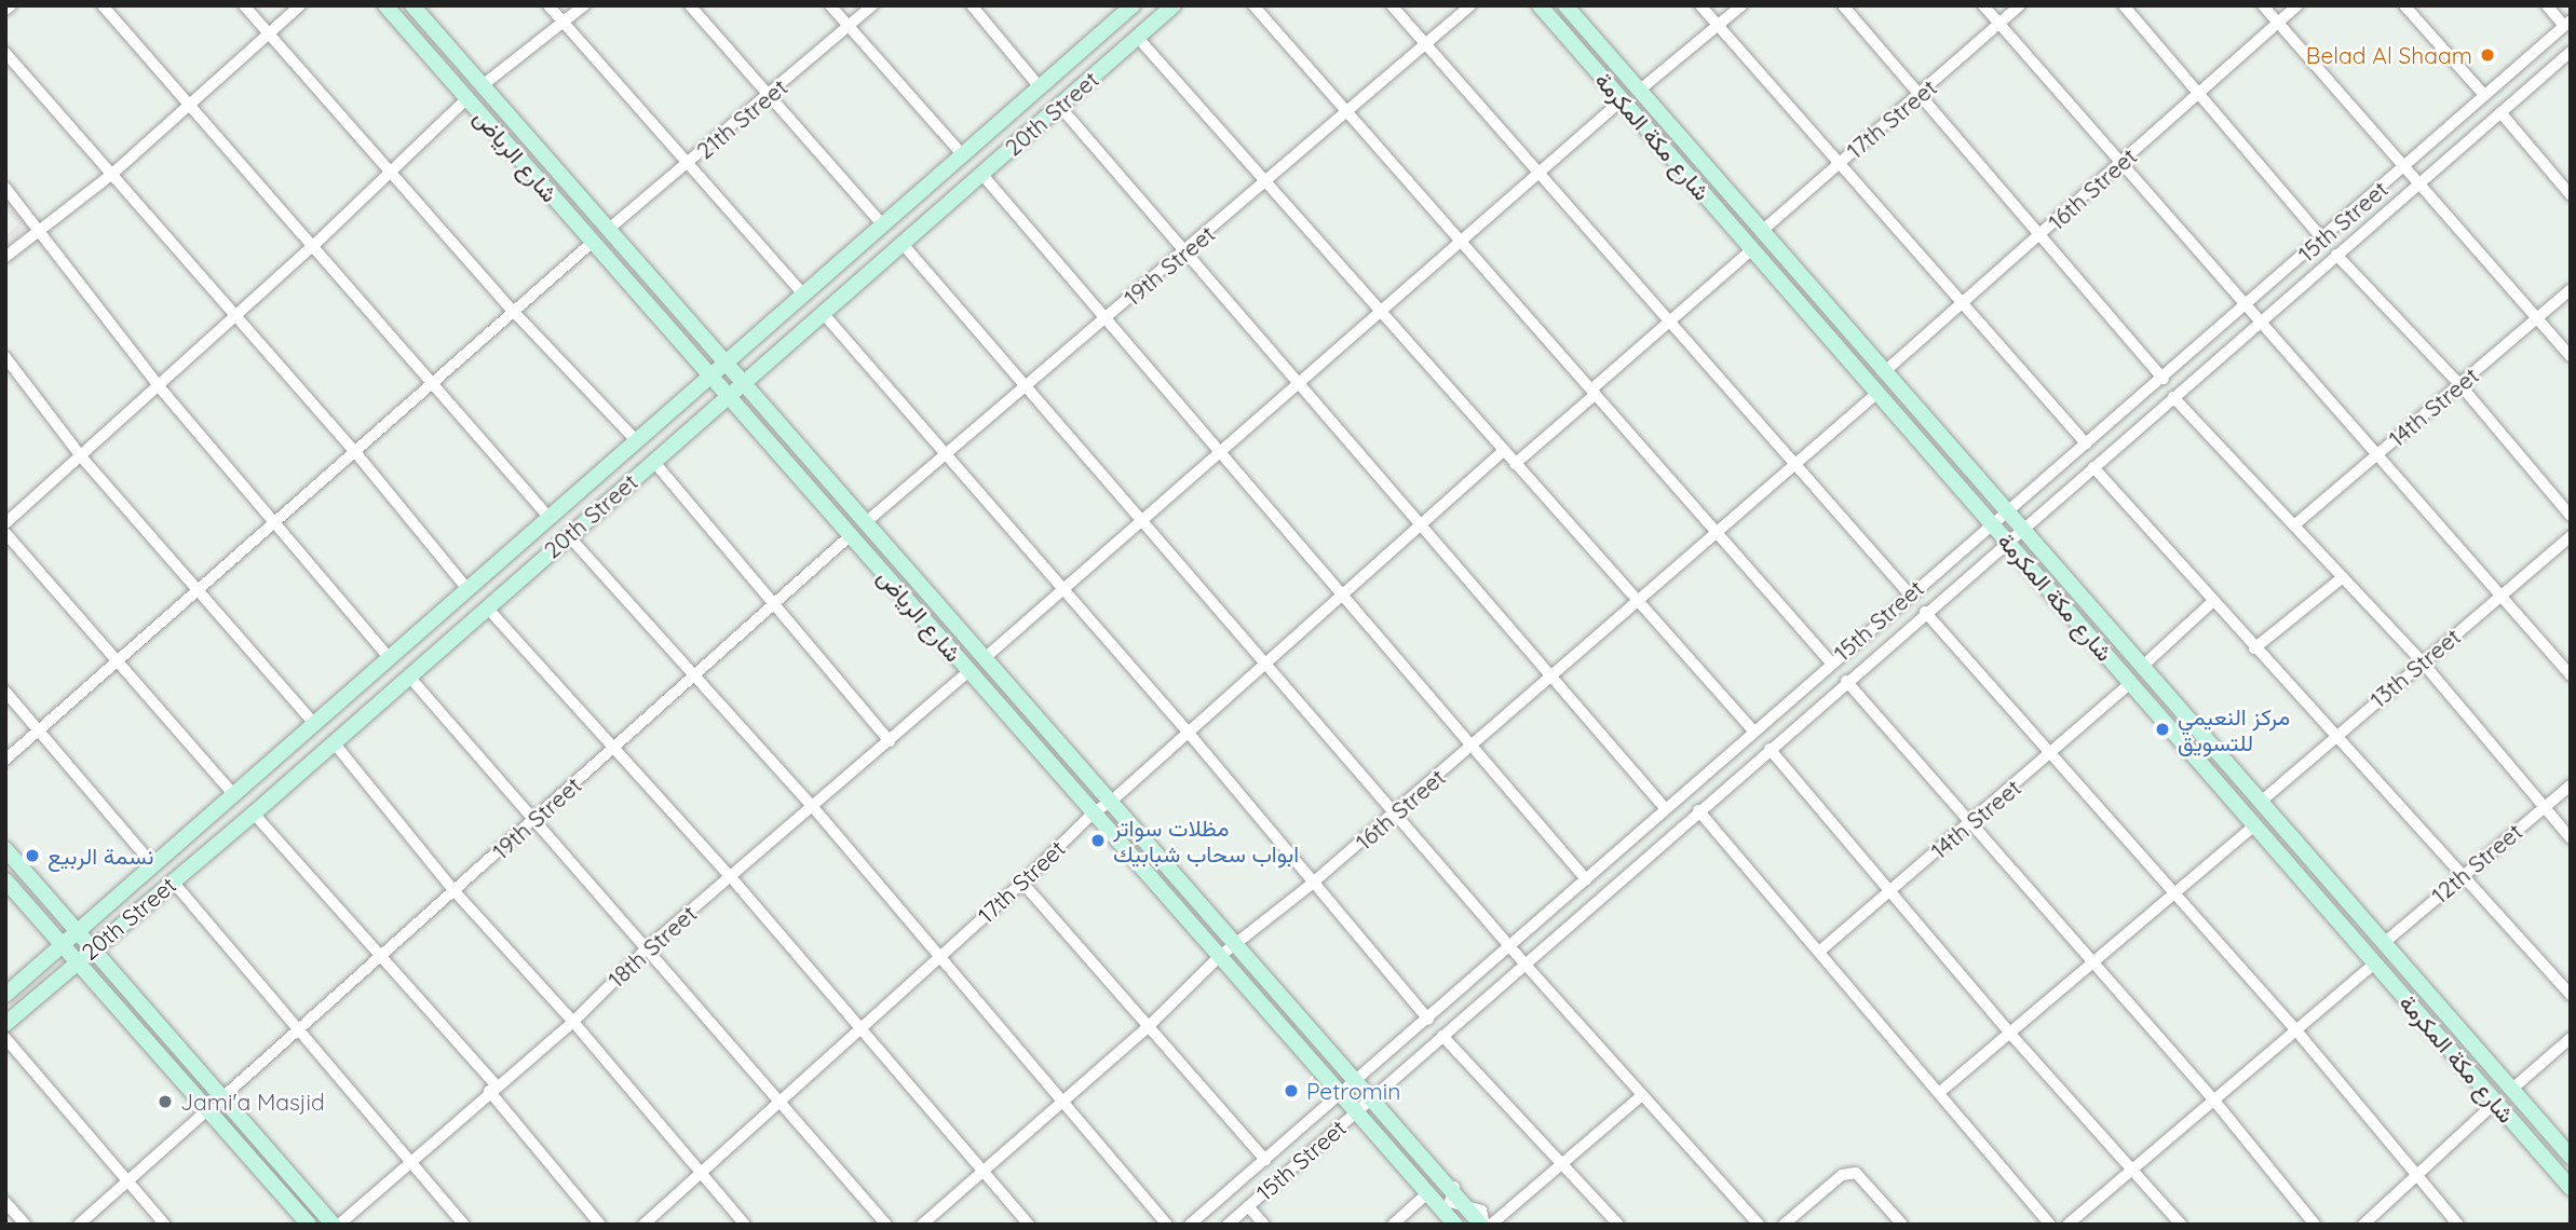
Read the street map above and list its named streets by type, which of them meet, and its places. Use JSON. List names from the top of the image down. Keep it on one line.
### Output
{"streets":{"main road":["20th Street","شارع مكة المكرمة","شارع الرياض"],"street":["21th Street","17th Street","16th Street","15th Street","19th Street","14th Street","13th Street","12th Street","18th Street"]},"crossings":[["20th Street","شارع الرياض"],["21th Street","شارع الرياض"],["17th Street","شارع مكة المكرمة"],["17th Street","شارع الرياض"],["شارع مكة المكرمة","16th Street"],["شارع مكة المكرمة","15th Street"],["شارع مكة المكرمة","14th Street"],["شارع مكة المكرمة","13th Street"],["شارع مكة المكرمة","12th Street"],["شارع الرياض","16th Street"],["شارع الرياض","15th Street"],["شارع الرياض","19th Street"],["شارع الرياض","18th Street"]],"places":["Belad Al Shaam","مركز النعيمي للتسويق","مظلات سواتر ابواب سحاب شبابيك","نسمة الربيع","Petromin","Jami'a Masjid"]}
